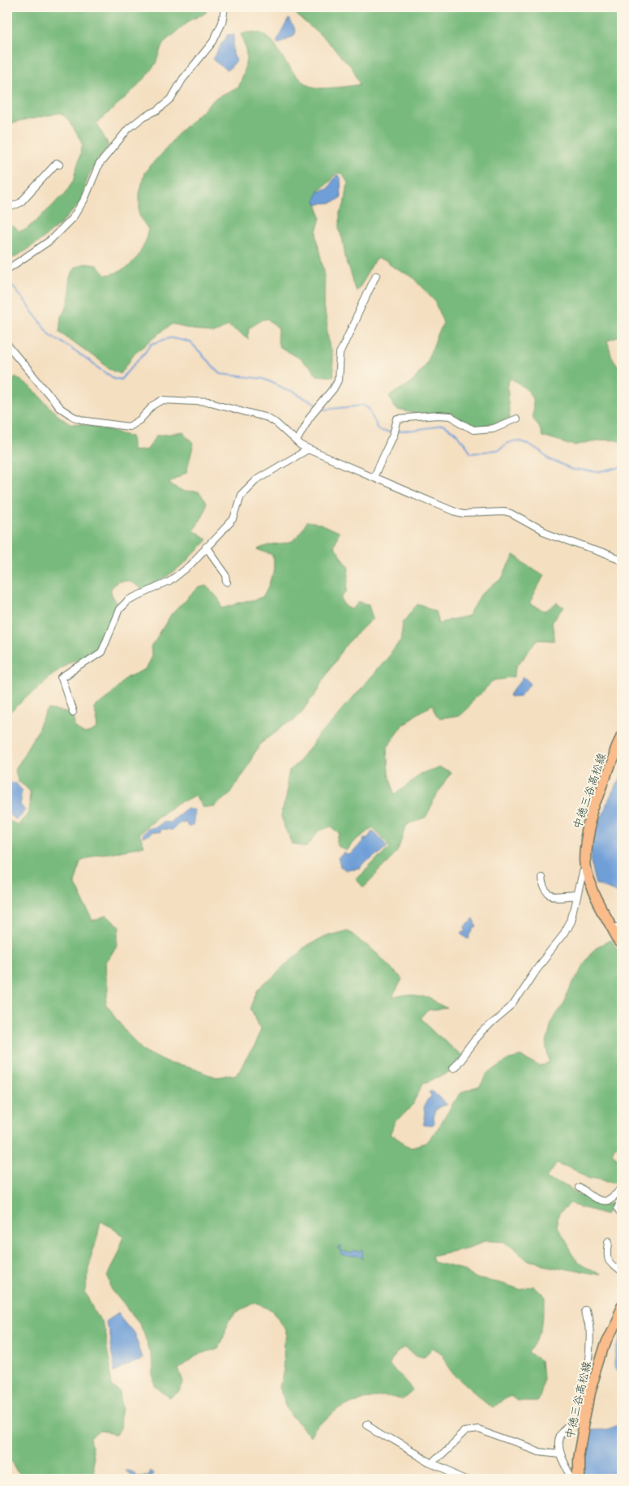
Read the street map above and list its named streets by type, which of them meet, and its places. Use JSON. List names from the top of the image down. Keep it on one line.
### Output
{"streets":{"main road":["中徳三谷高松線"]}}
